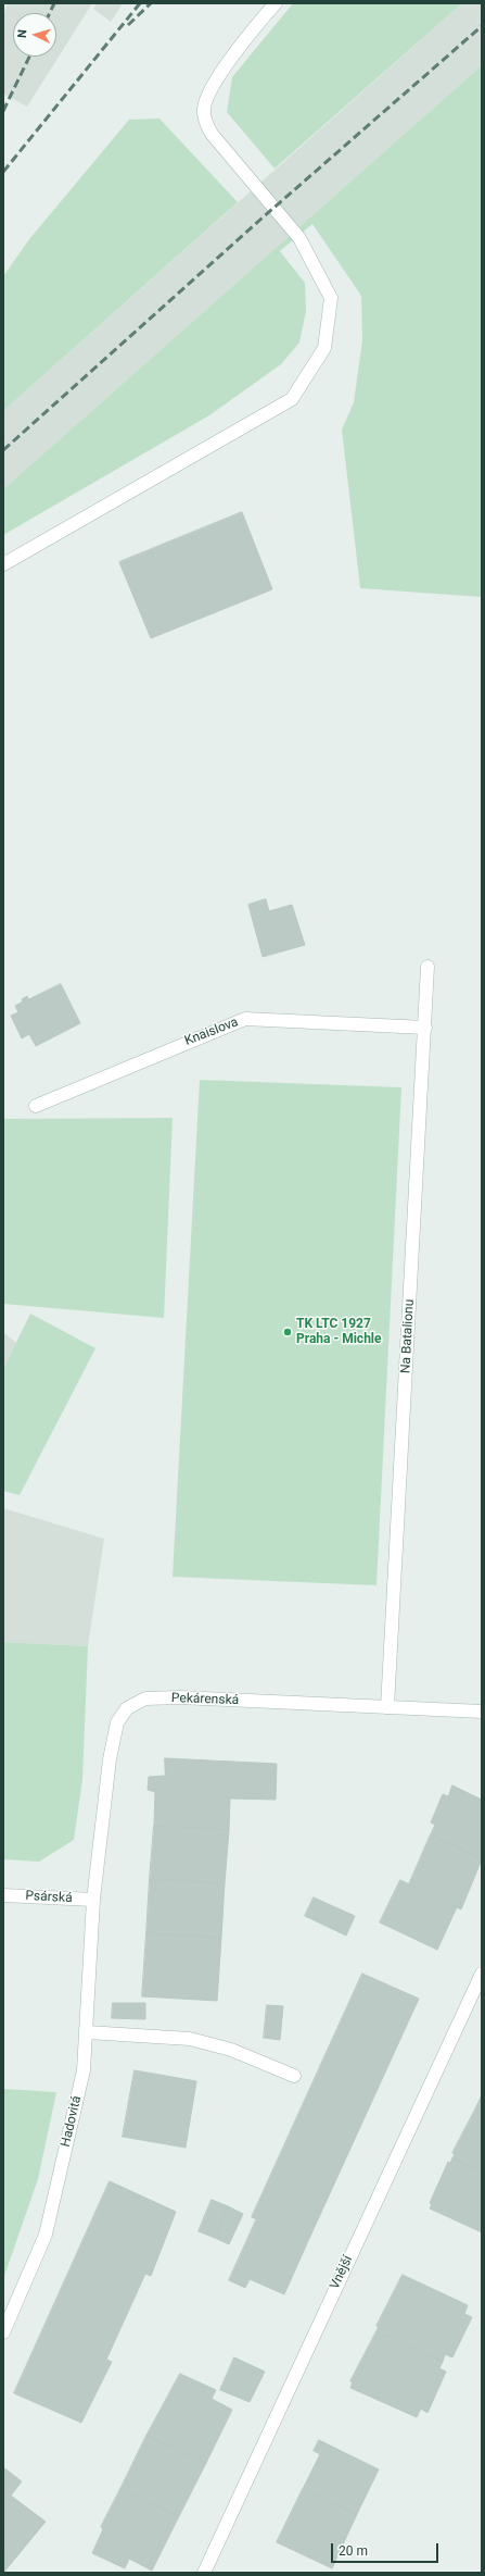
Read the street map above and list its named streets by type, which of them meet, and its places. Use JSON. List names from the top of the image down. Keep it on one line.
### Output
{"streets":{"street":["Knaislova","Na Batalionu","Pekárenská","Psárská","Hadovitá","Vnější"]},"crossings":[["Knaislova","Na Batalionu"],["Na Batalionu","Pekárenská"],["Pekárenská","Psárská"],["Pekárenská","Hadovitá"],["Psárská","Hadovitá"]],"places":["TK LTC 1927 Praha - Michle"],"scale_bar":"20 m","north":"left"}
